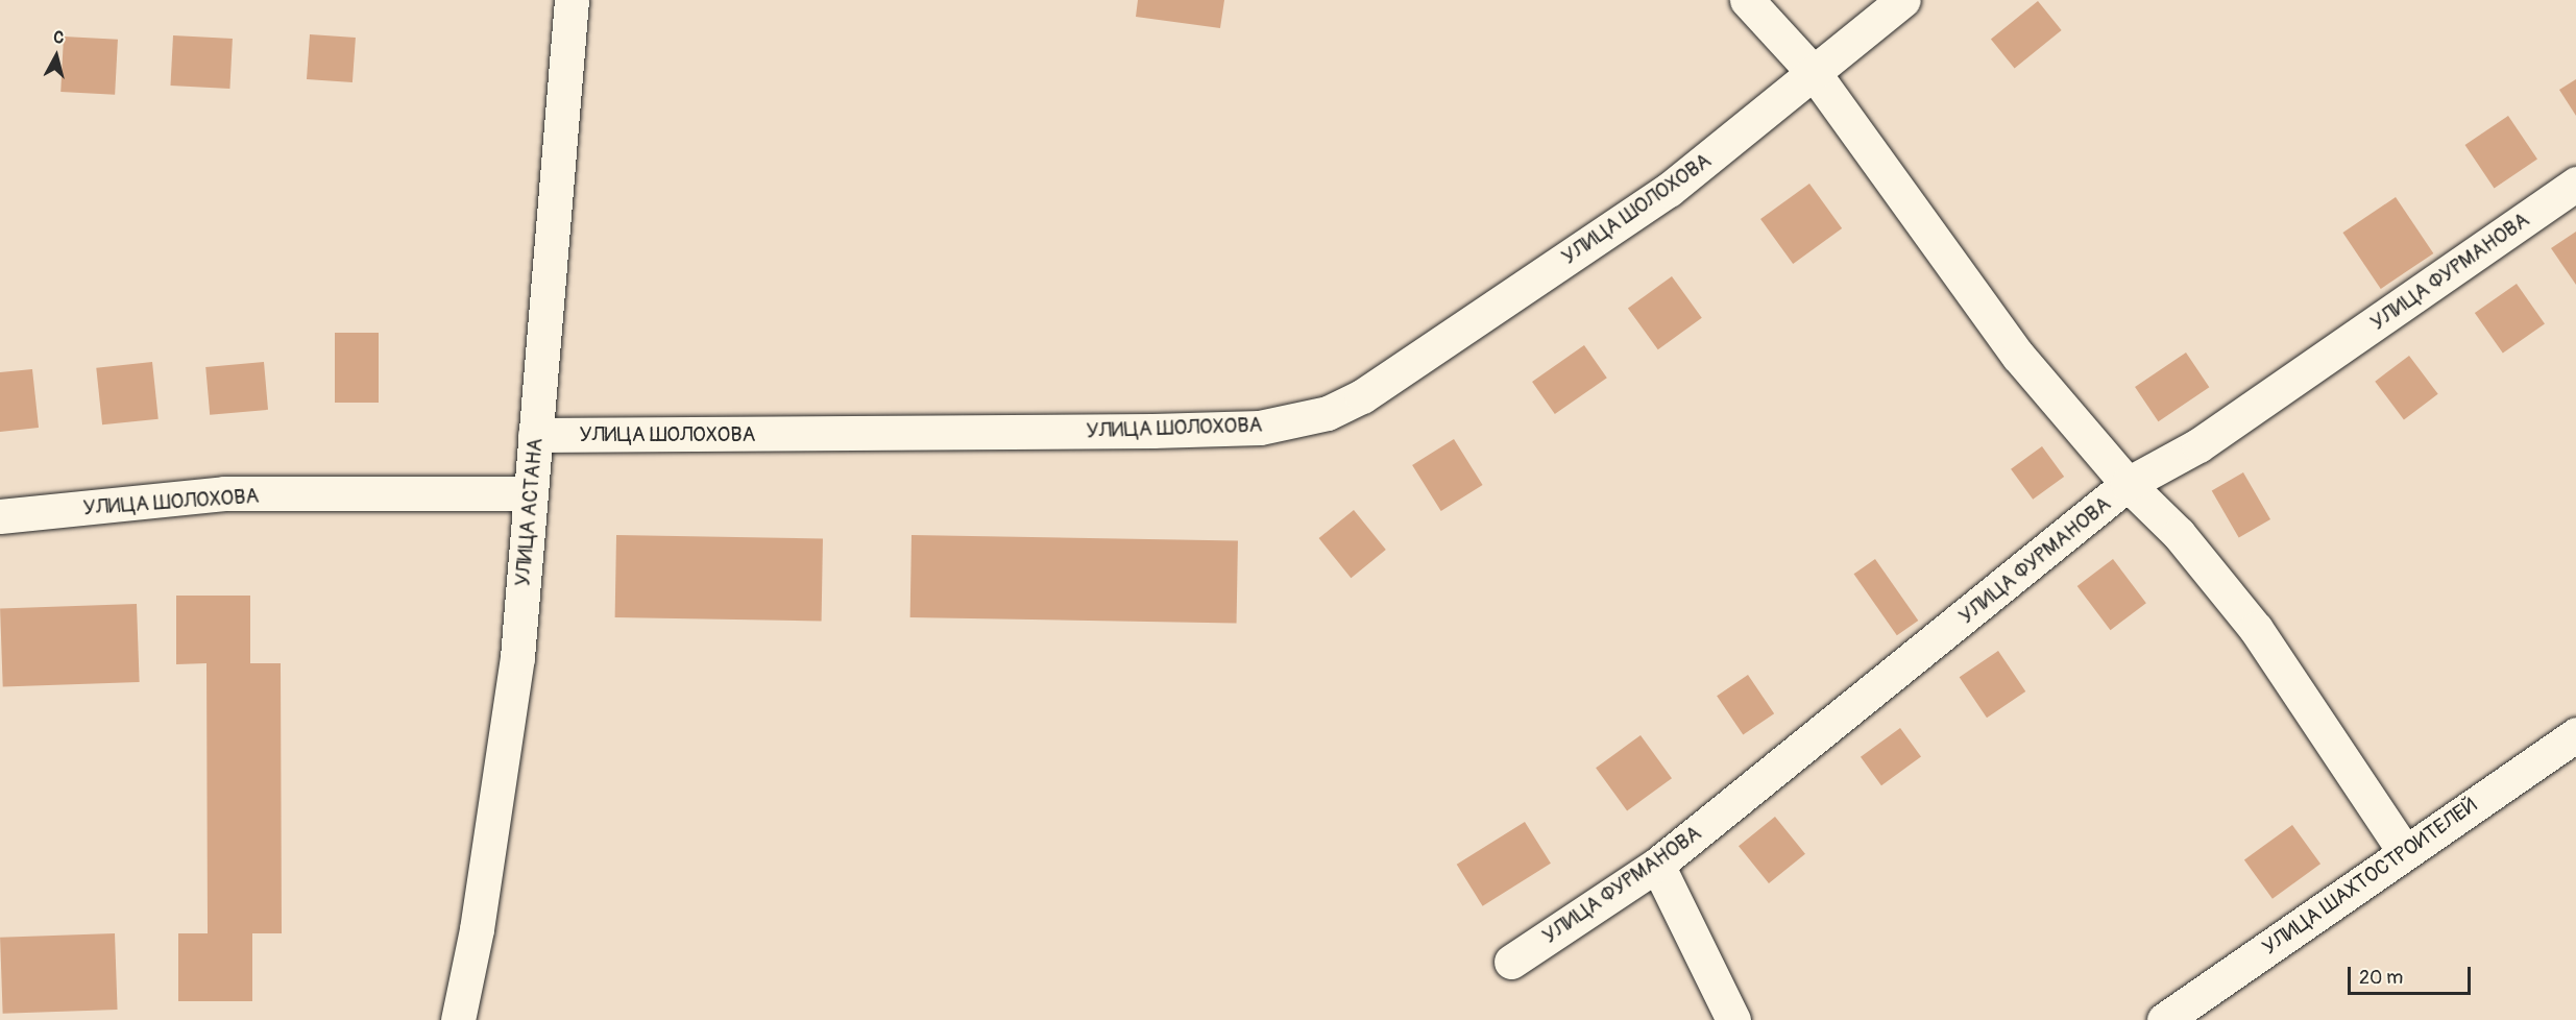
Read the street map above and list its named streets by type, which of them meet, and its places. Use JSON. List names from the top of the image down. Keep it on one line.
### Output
{"streets":{"street":["УЛИЦА ШОЛОХОВА","УЛИЦА ФУРМАНОВА","УЛИЦА АСТАНА","УЛИЦА ШАХТОСТРОИТЕЛЕЙ"]},"crossings":[["УЛИЦА ШОЛОХОВА","УЛИЦА АСТАНА"]],"scale_bar":"20 m","north":"top"}
